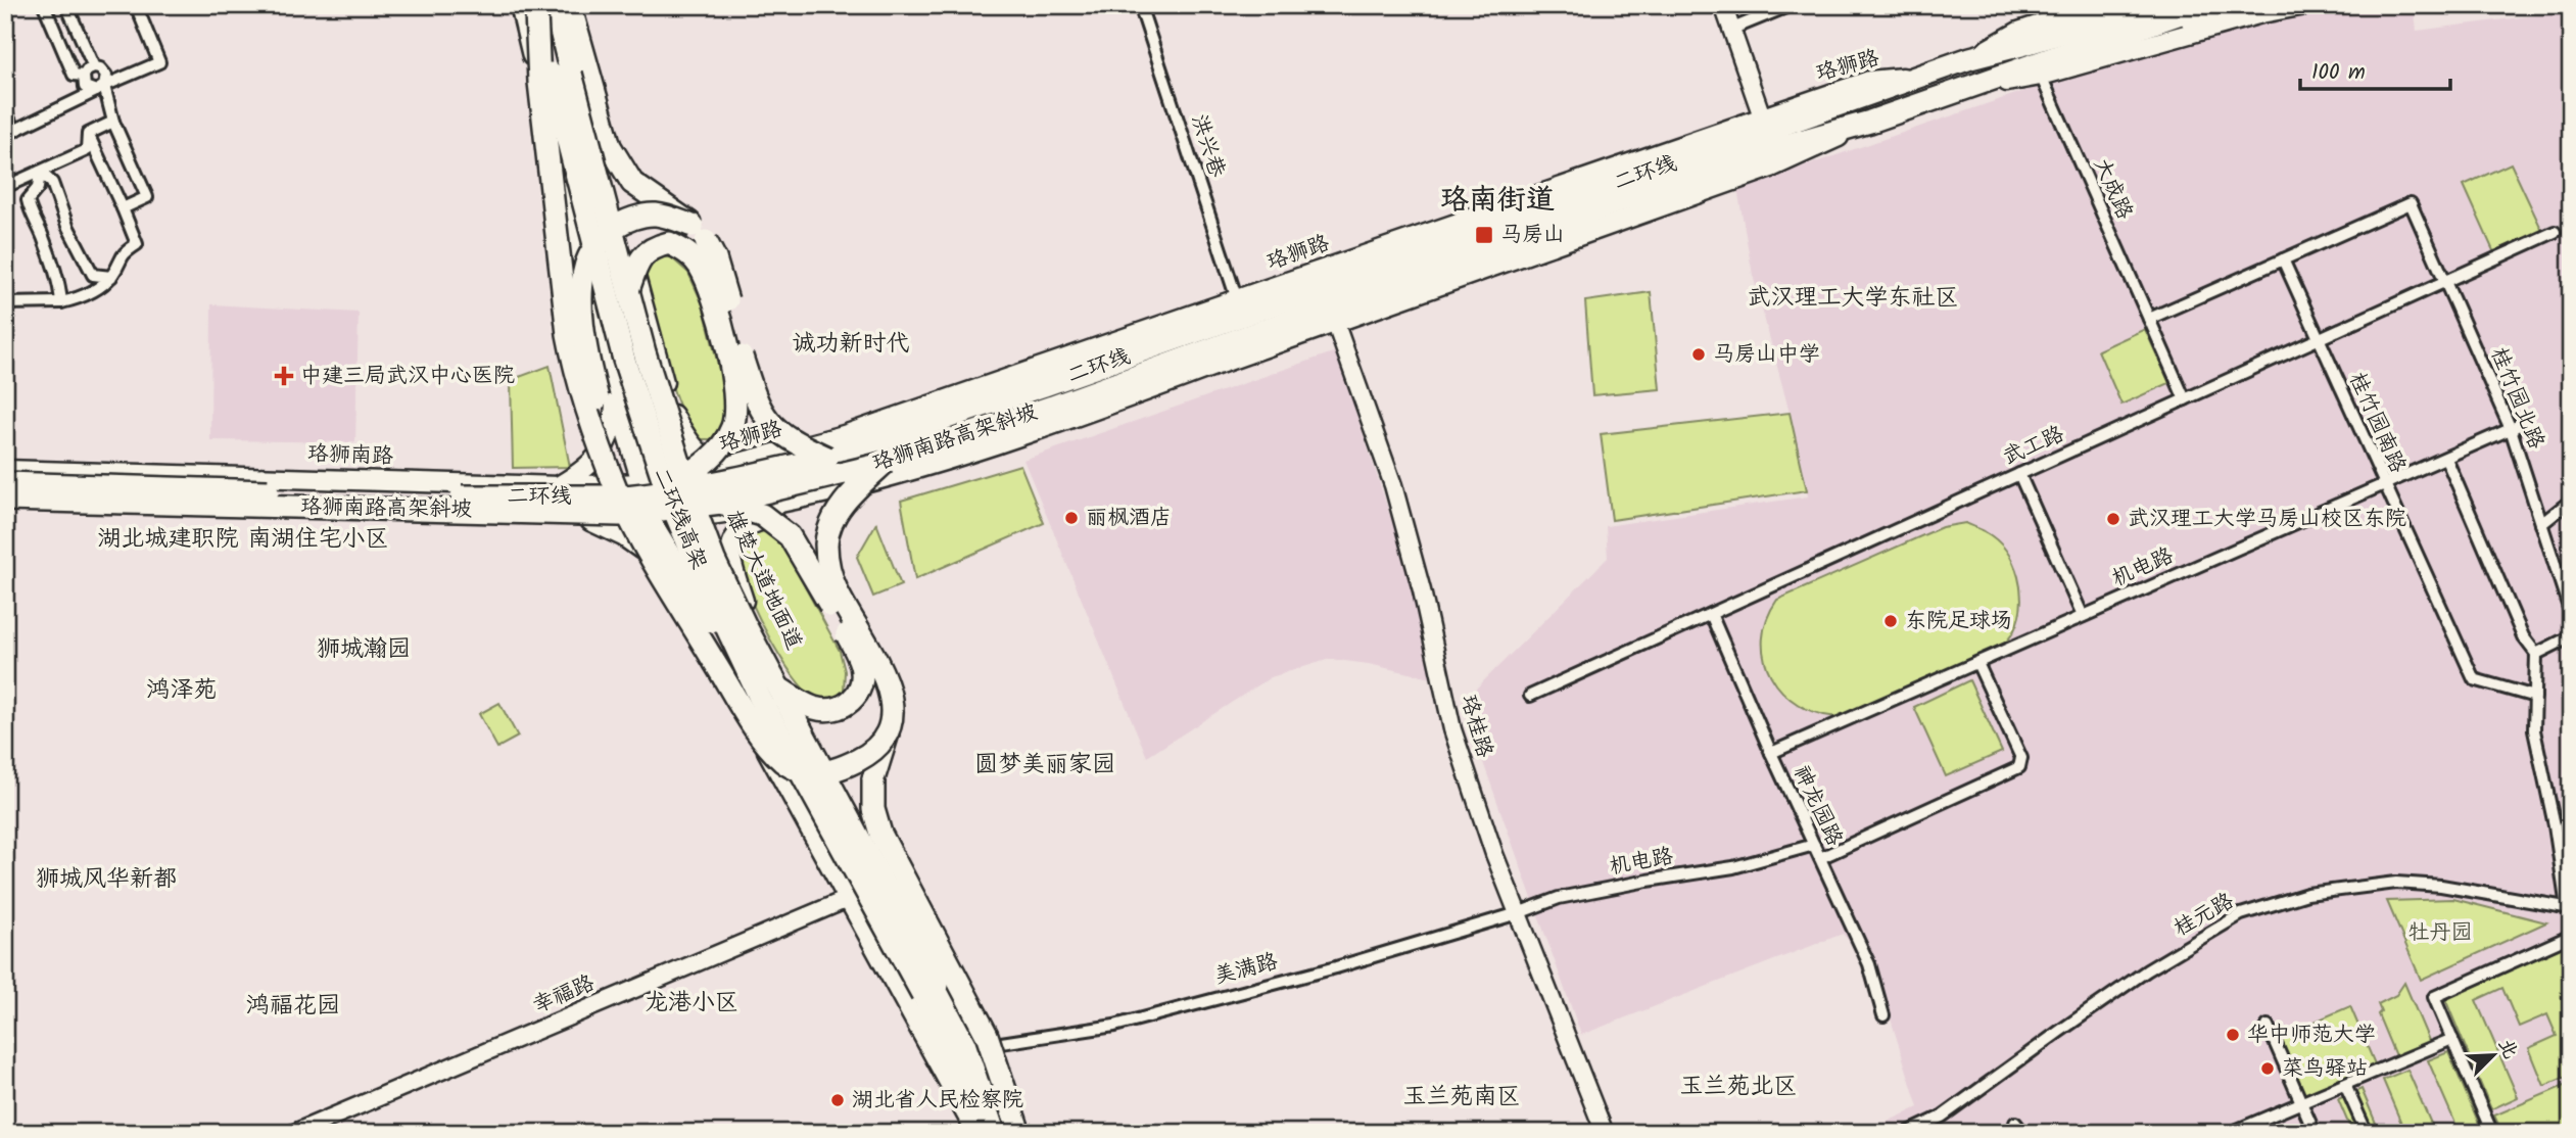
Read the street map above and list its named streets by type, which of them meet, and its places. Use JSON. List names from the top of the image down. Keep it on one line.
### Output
{"streets":{"highway":["二环线","珞狮南路高架斜坡","二环线高架"],"main road":["珞狮路","珞狮南路","雄楚大道地面道"],"street":["洪兴巷","大成路","桂竹园北路","桂竹园南路","武工路","机电路","珞桂路","神龙园路","桂元路","美满路","幸福路"]},"crossings":[["珞狮路","洪兴巷"],["珞狮路","二环线"],["珞狮路","珞狮南路"],["珞狮路","雄楚大道地面道"],["二环线","珞狮南路高架斜坡"],["二环线","珞狮南路"],["大成路","武工路"],["桂竹园北路","桂竹园南路"],["桂竹园北路","武工路"],["桂竹园北路","机电路"],["桂竹园南路","武工路"],["桂竹园南路","机电路"],["珞狮南路高架斜坡","雄楚大道地面道"],["武工路","神龙园路"],["珞狮南路","雄楚大道地面道"],["机电路","珞桂路"],["机电路","神龙园路"],["机电路","美满路"],["雄楚大道地面道","美满路"],["珞桂路","美满路"]],"districts":["珞南街道","武汉理工大学东社区","诚功新时代","湖北城建职院 南湖住宅小区","狮城瀚园","鸿泽苑","圆梦美丽家园","狮城风华新都","龙港小区","鸿福花园","玉兰苑北区","玉兰苑南区"],"parks":["牡丹园"],"places":{"transit":["马房山"],"other":["马房山中学","丽枫酒店","武汉理工大学马房山校区东院","东院足球场","华中师范大学","菜鸟驿站","湖北省人民检察院"],"health":["中建三局武汉中心医院"]},"scale_bar":"100 m","north":"top right"}
